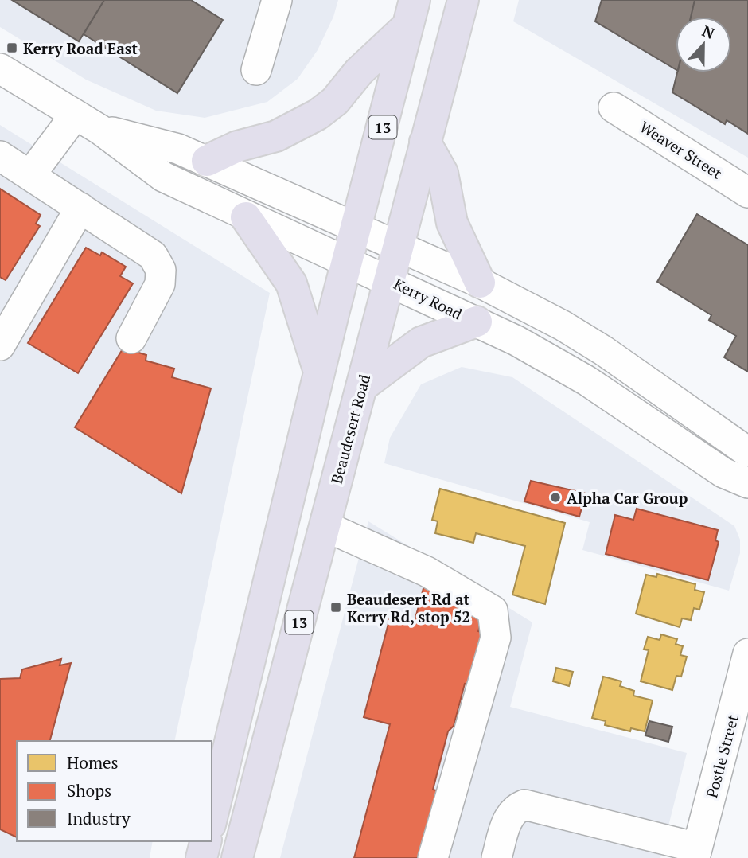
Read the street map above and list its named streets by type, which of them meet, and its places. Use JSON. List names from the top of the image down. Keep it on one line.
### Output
{"streets":{"highway":["13","Beaudesert Road"],"street":["Weaver Street","Kerry Road","Postle Street"]},"crossings":[["13","Kerry Road"],["Kerry Road","Beaudesert Road"]],"places":{"transit":["Kerry Road East","Beaudesert Rd at Kerry Rd, stop 52"],"other":["Alpha Car Group"]},"legend":["Homes","Shops","Industry"],"north":"top"}
